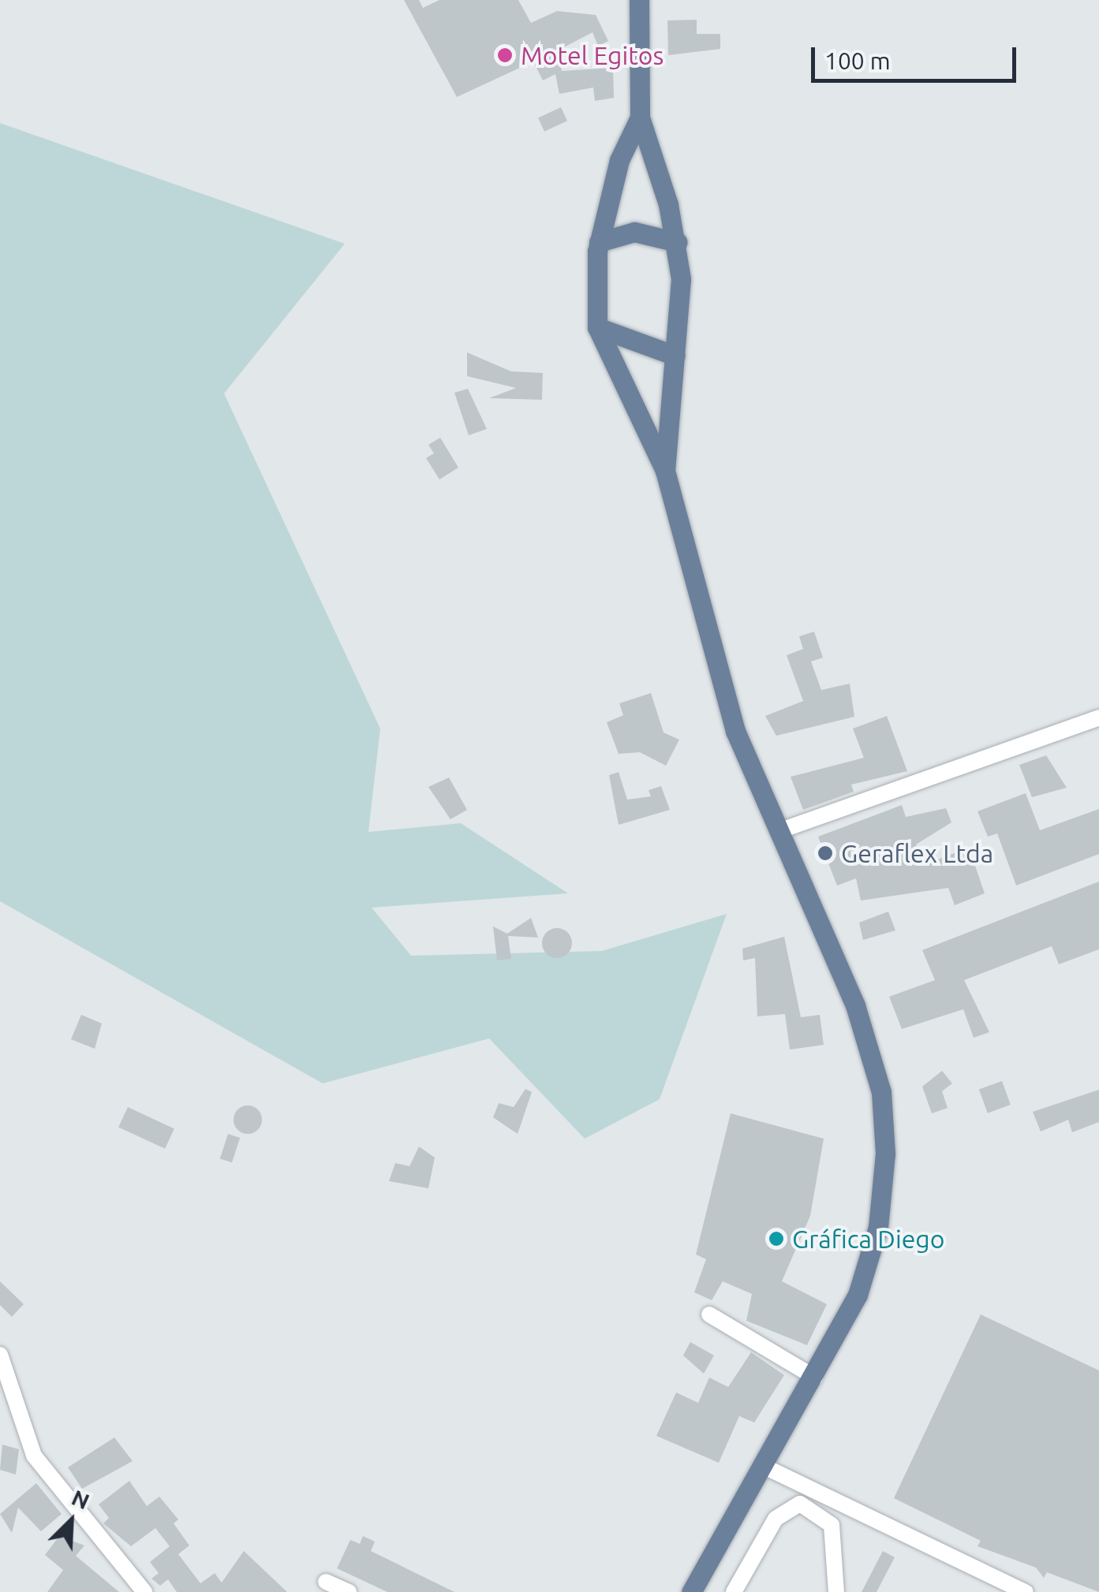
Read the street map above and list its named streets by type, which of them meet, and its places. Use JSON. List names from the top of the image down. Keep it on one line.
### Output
{"places":["Motel Egitos","Geraflex Ltda","Gráfica Diego"],"scale_bar":"100 m","north":"top right"}
